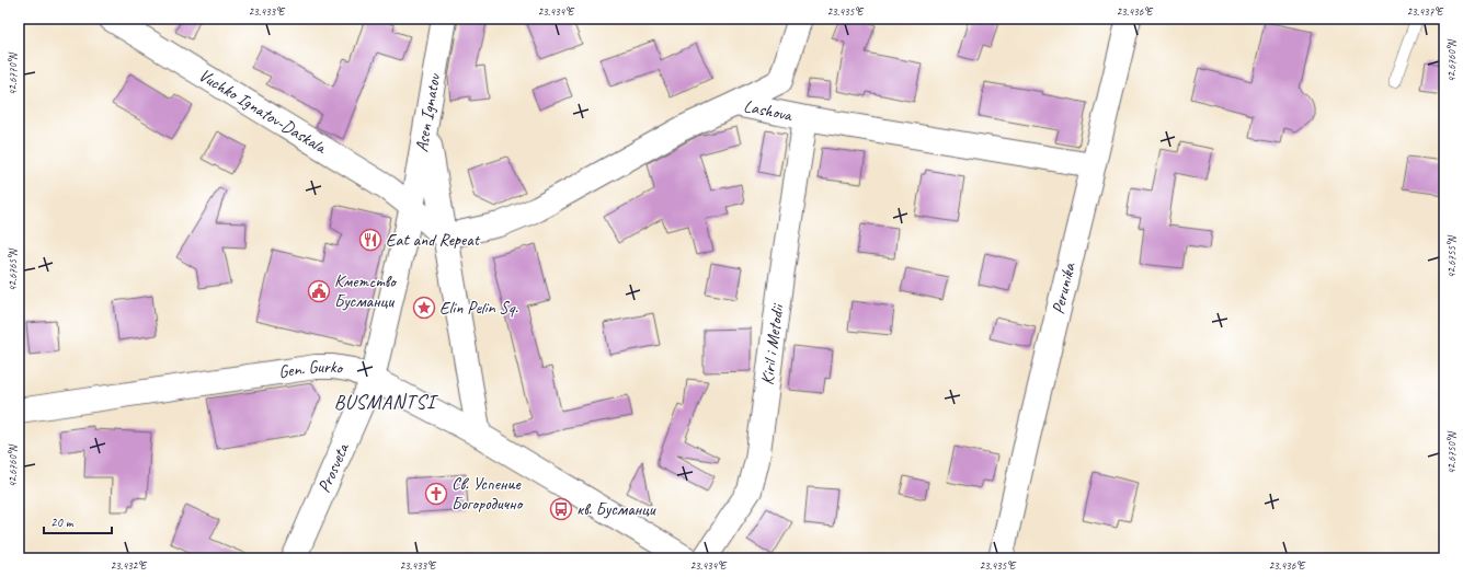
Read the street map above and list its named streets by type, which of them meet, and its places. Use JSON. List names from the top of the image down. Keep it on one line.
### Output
{"streets":{"street":["Vuchko Ignatov-Daskala","Lashova","Asen Ignatov","Perunika","Kiril i Metodii","Gen. Gurko","Prosveta"]},"crossings":[["Vuchko Ignatov-Daskala","Lashova"],["Vuchko Ignatov-Daskala","Asen Ignatov"],["Lashova","Perunika"],["Lashova","Kiril i Metodii"],["Asen Ignatov","Gen. Gurko"],["Asen Ignatov","Prosveta"],["Gen. Gurko","Prosveta"]],"districts":["BUSMANTSI"],"places":{"restaurant":["Eat and Repeat"],"public building":["Кметство Бусманци"],"place":["Elin Pelin Sq."],"church":["Св. Успение Богородично"],"bus stop":["кв. Бусманци"]},"scale_bar":"20 m","coordinates":["23.433°E","23.434°E","23.435°E","23.436°E","23.437°E","42.6760°N","42.6770°N","42.6755°N","42.6765°N","42.6750°N","23.432°E"]}
